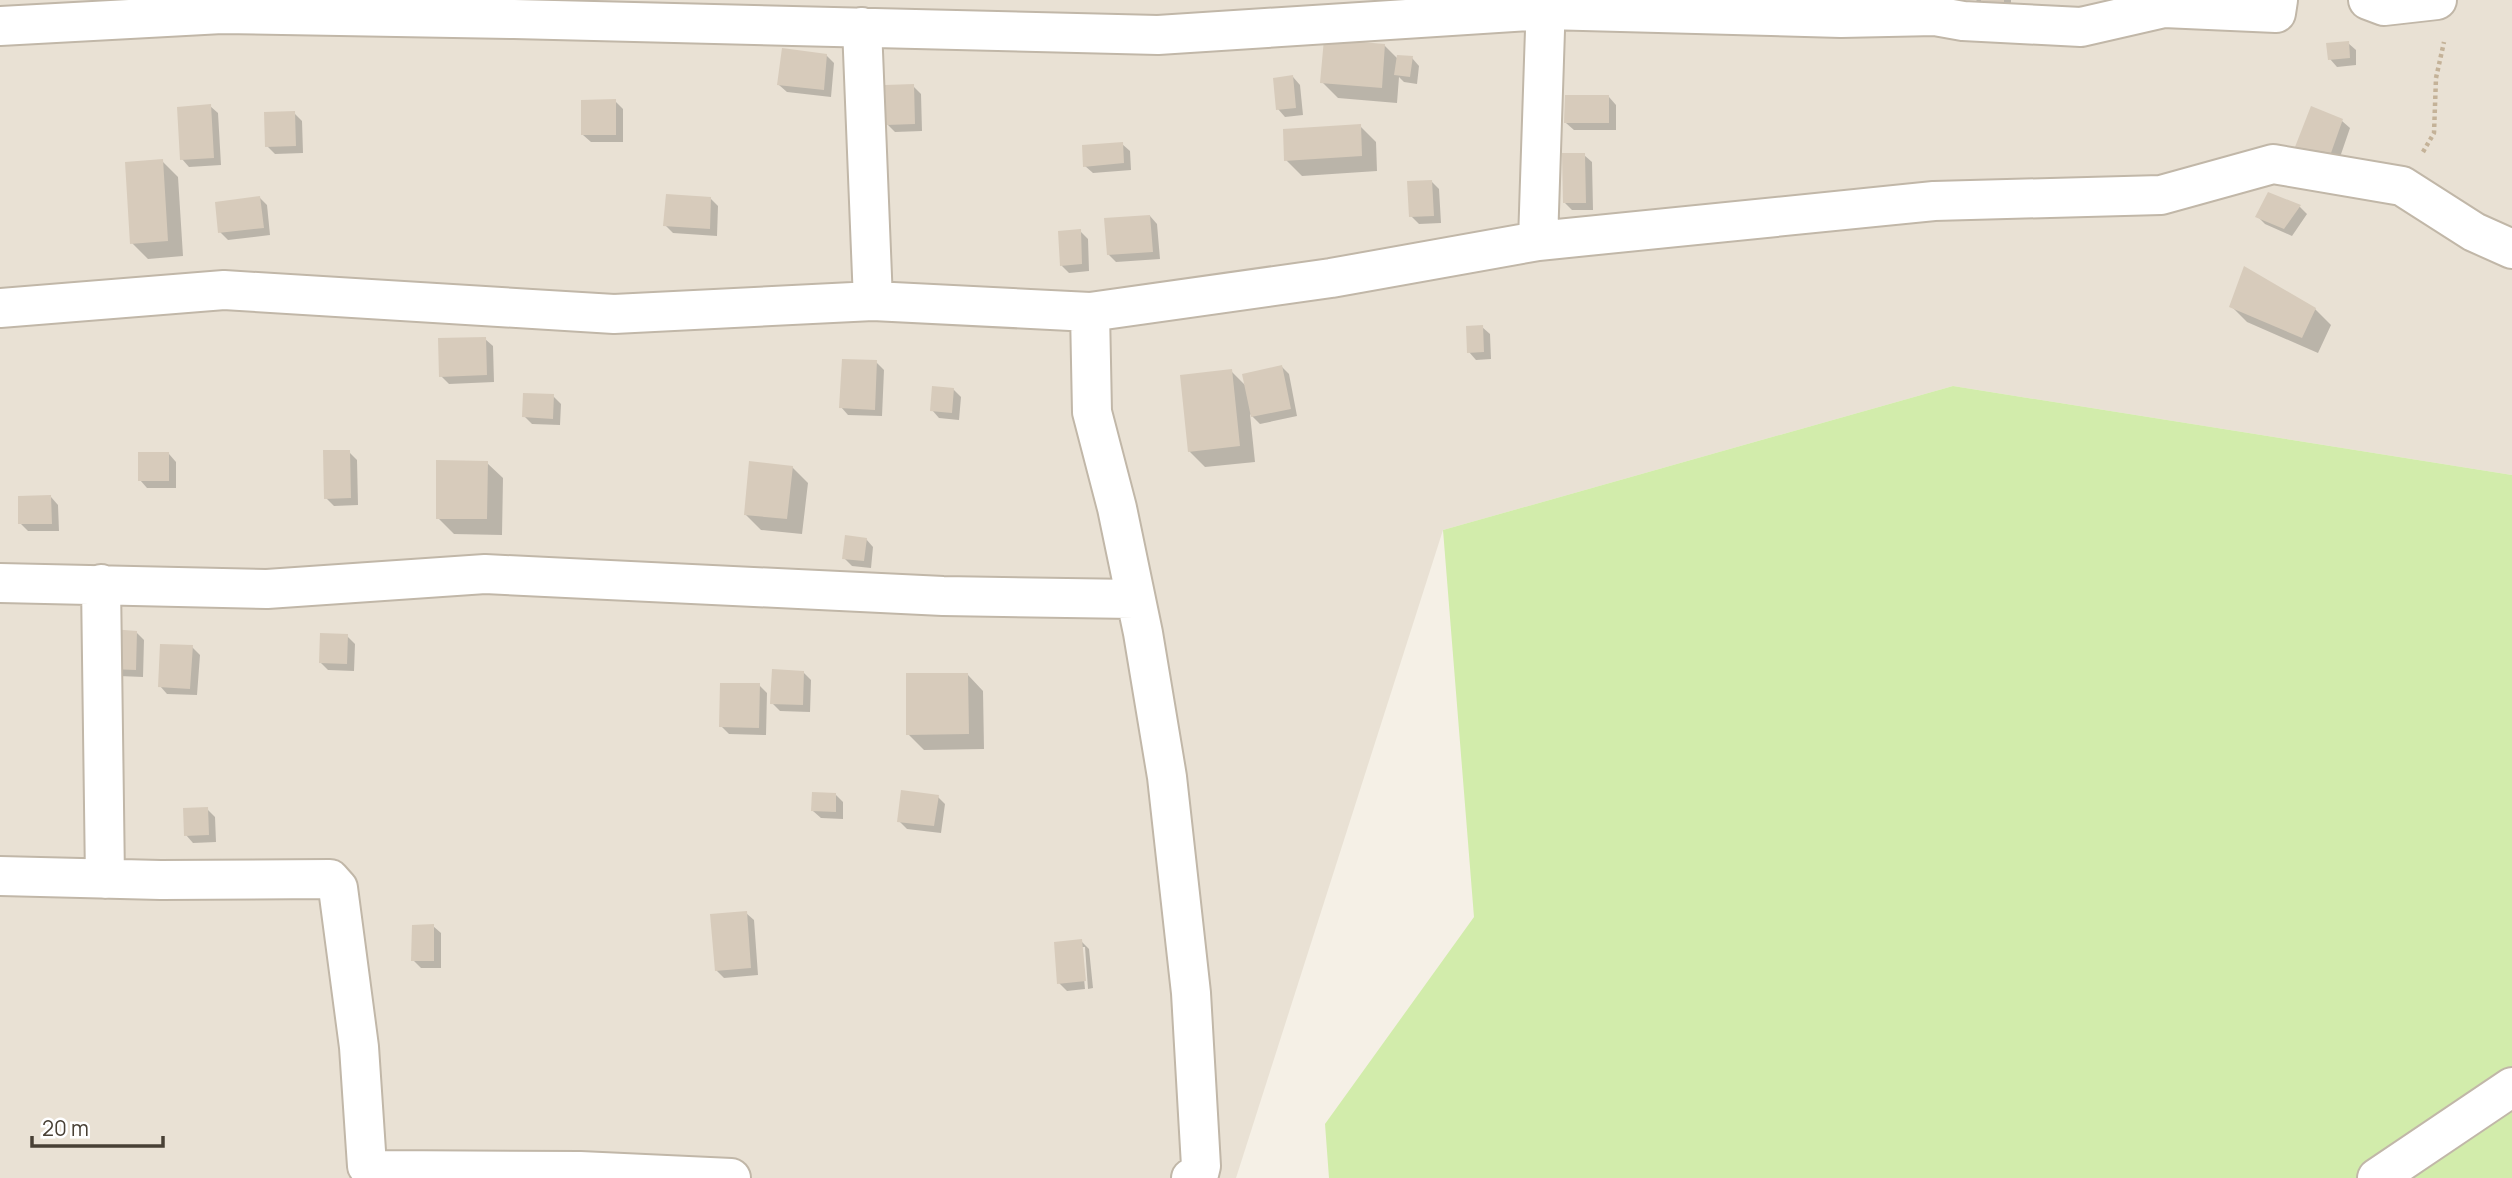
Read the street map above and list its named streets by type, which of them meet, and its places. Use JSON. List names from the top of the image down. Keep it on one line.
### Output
{"scale_bar":"20 m"}
